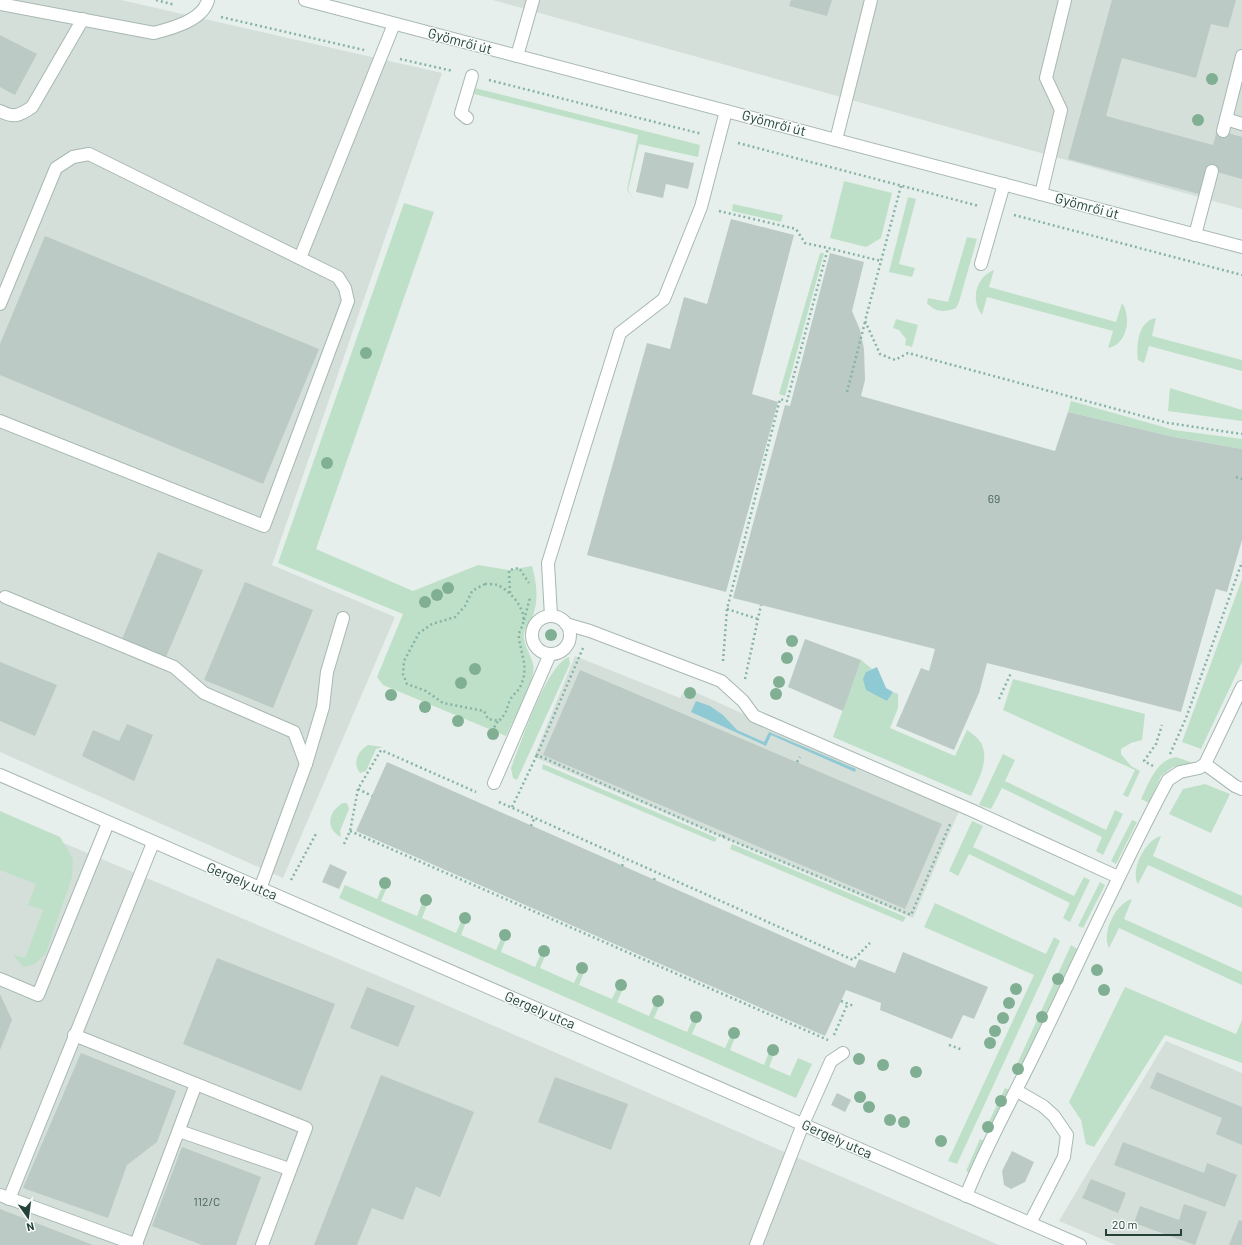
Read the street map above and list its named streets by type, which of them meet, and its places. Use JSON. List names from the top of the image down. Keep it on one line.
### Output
{"streets":{"street":["Gyömrői út","Gergely utca"]},"house_numbers":["69","112/C"],"scale_bar":"20 m","north":"bottom"}
